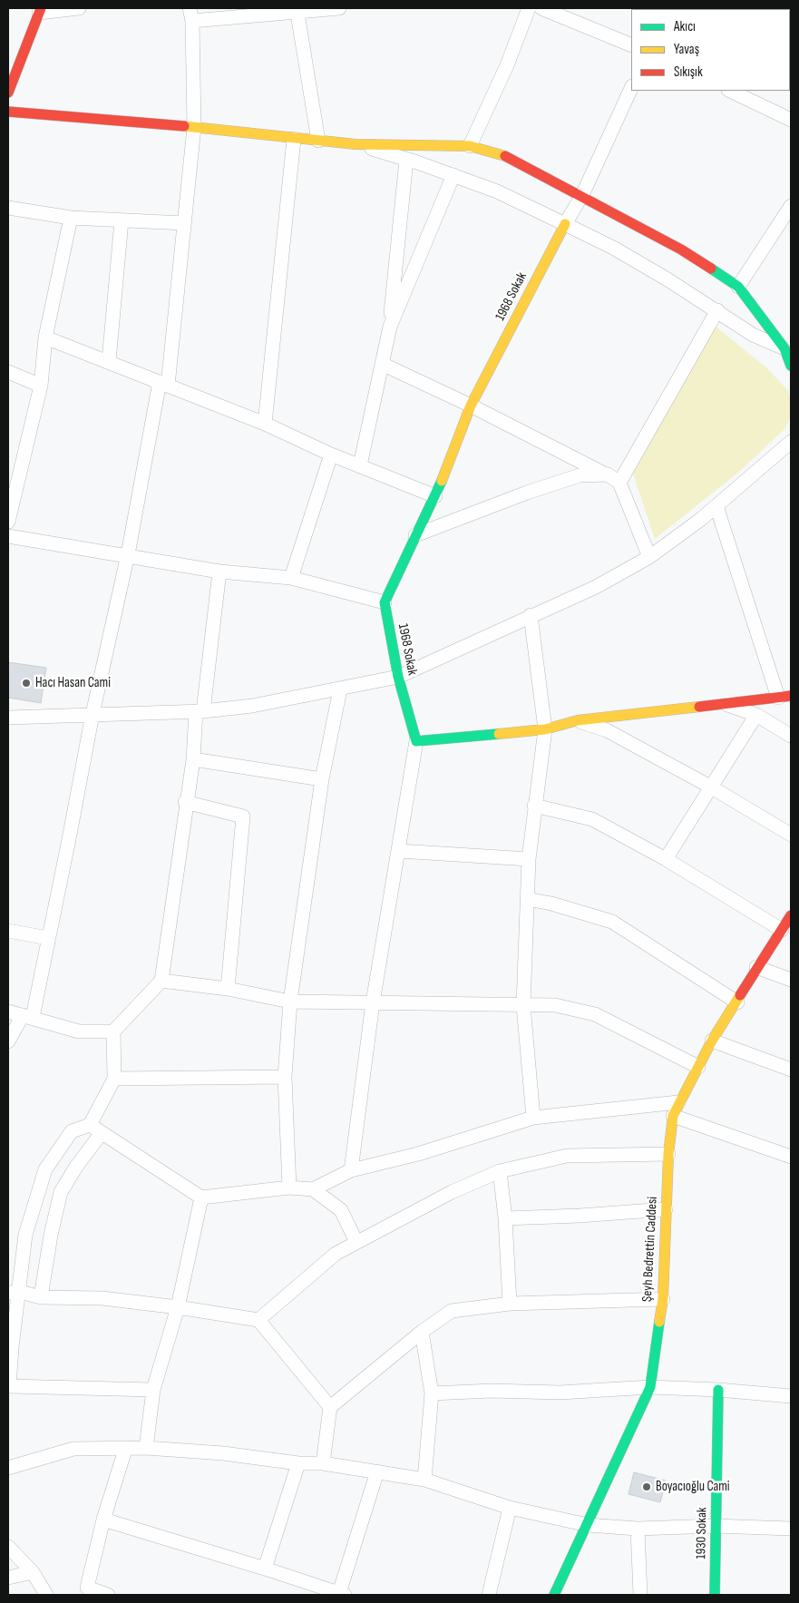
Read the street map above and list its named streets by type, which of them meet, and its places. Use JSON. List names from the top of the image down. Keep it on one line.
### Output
{"streets":{"street":["1968 Sokak","Şeyh Bedrettin Caddesi","1930 Sokak"]},"places":["Hacı Hasan Cami","Boyacıoğlu Cami"],"legend":["Akıcı","Yavaş","Sıkışık"]}
